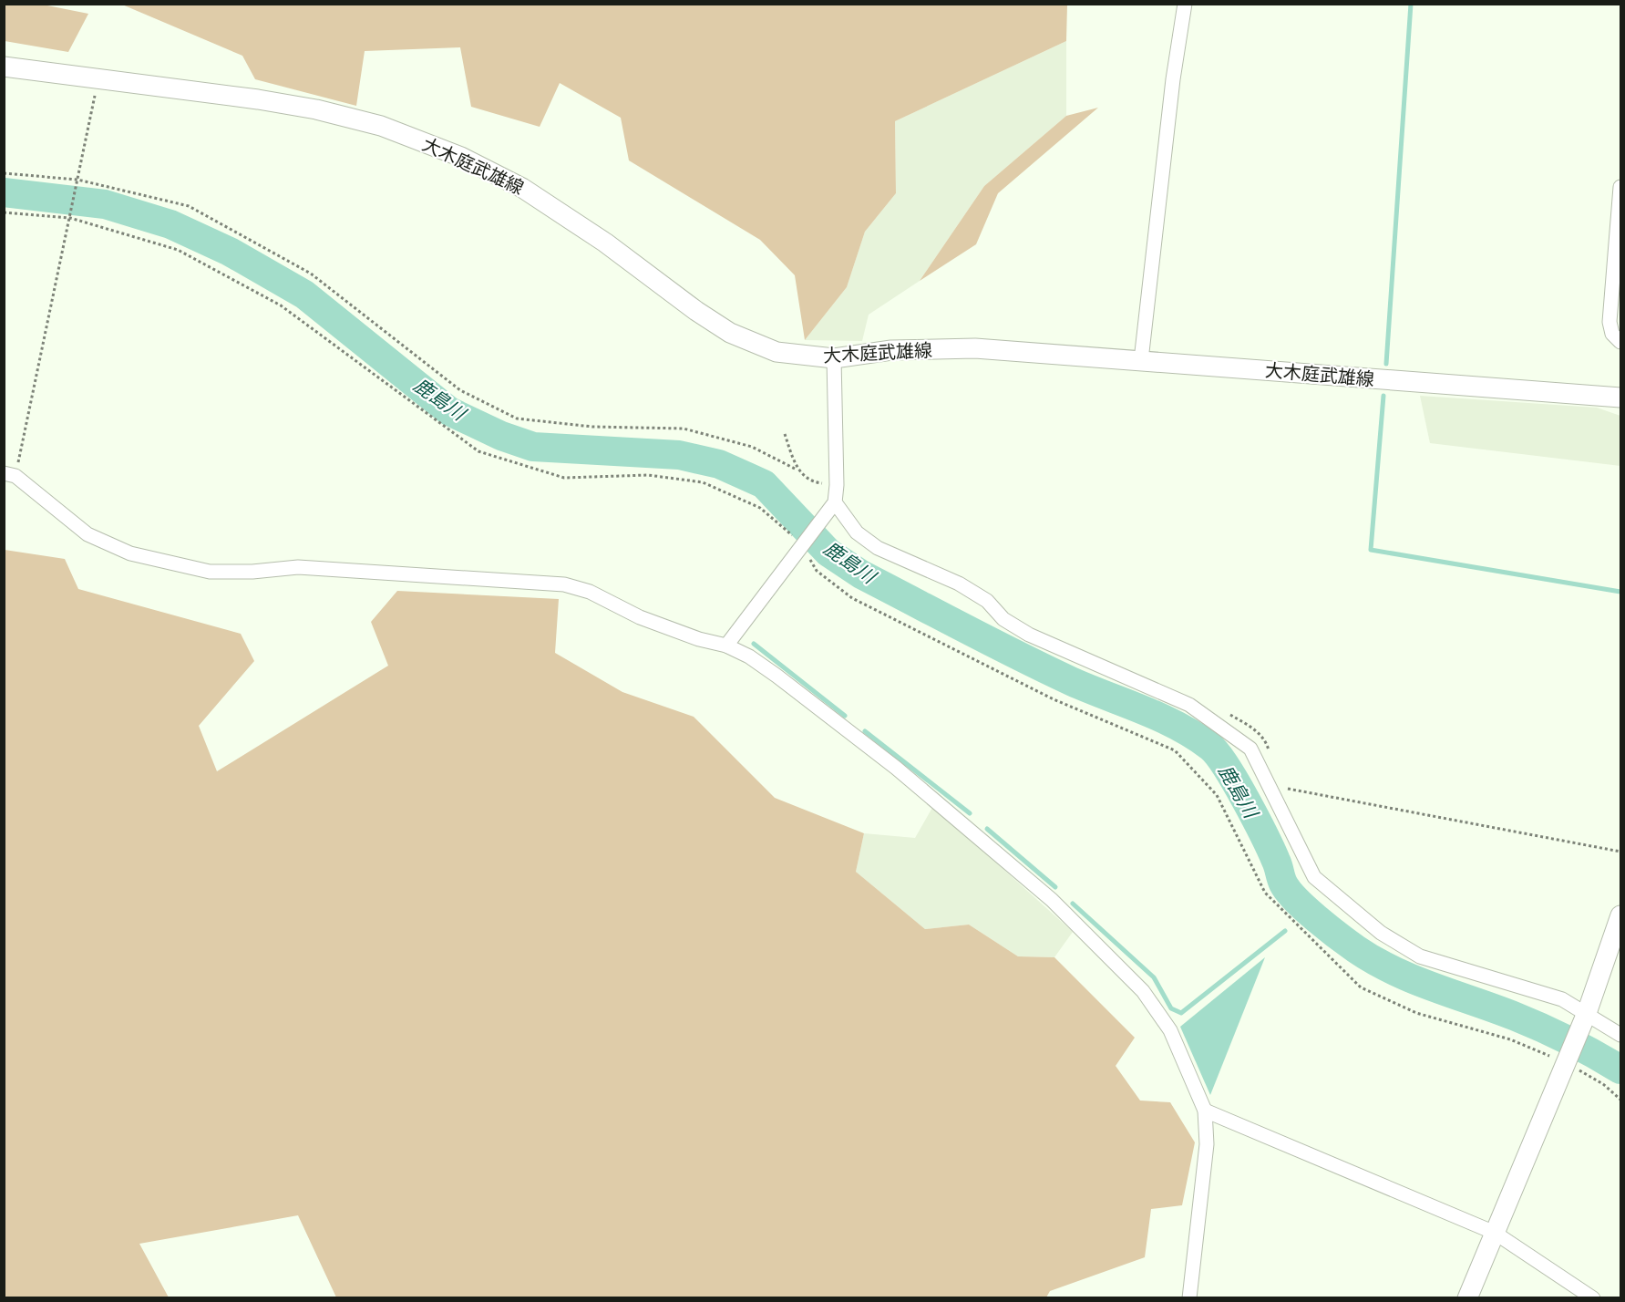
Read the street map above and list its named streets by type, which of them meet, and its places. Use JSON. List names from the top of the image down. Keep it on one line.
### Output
{"streets":{"main road":["大木庭武雄線"]},"water":["鹿島川"]}
